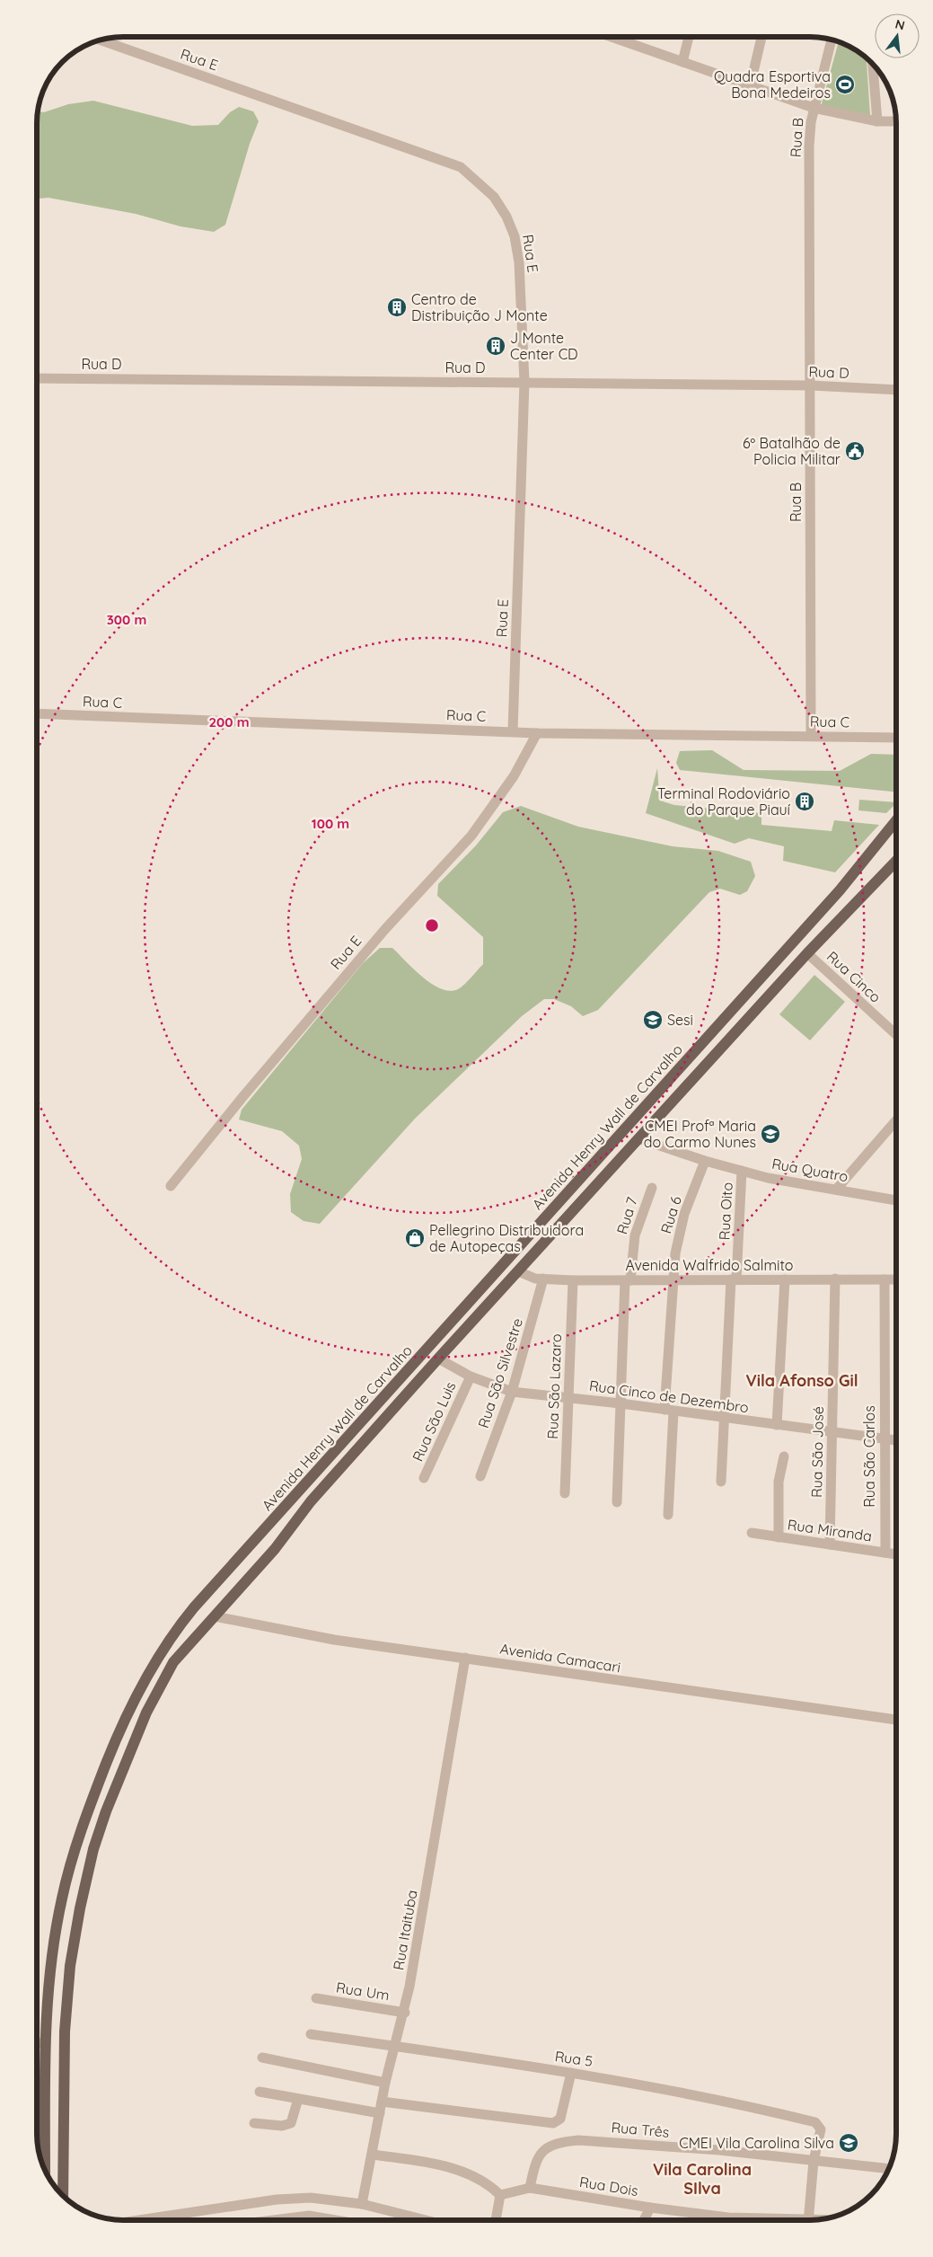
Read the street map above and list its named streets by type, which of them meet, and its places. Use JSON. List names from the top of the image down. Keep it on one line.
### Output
{"streets":{"main road":["Avenida Henry Wall de Carvalho"],"street":["Rua E","Rua B","Rua D","Rua C","Rua Cinco","Rua Quatro","Rua Oito","Rua 6","Rua 7","Avenida Walfrido Salmito","Rua São Silvestre","Rua São Lazaro","Rua Cinco de Dezembro","Rua São Luis","Rua São José","Rua São Carlos","Rua Miranda","Avenida Camacari","Rua Itaituba","Rua Um","Rua 5","Rua Três","Rua Dois"]},"crossings":[["Rua E","Rua D"],["Rua E","Rua C"],["Rua B","Rua D"],["Rua B","Rua C"],["Rua Cinco","Avenida Henry Wall de Carvalho"],["Avenida Henry Wall de Carvalho","Rua Quatro"],["Avenida Henry Wall de Carvalho","Avenida Walfrido Salmito"],["Avenida Henry Wall de Carvalho","Rua Cinco de Dezembro"],["Avenida Henry Wall de Carvalho","Avenida Camacari"],["Rua Quatro","Rua Oito"],["Rua Quatro","Rua 6"],["Rua Oito","Avenida Walfrido Salmito"],["Rua Oito","Rua Cinco de Dezembro"],["Rua 6","Avenida Walfrido Salmito"],["Rua 6","Rua Cinco de Dezembro"],["Rua 7","Avenida Walfrido Salmito"],["Rua 7","Rua Cinco de Dezembro"],["Avenida Walfrido Salmito","Rua São Silvestre"],["Avenida Walfrido Salmito","Rua São Lazaro"],["Avenida Walfrido Salmito","Rua São José"],["Avenida Walfrido Salmito","Rua São Carlos"],["Rua São Silvestre","Rua Cinco de Dezembro"],["Rua São Lazaro","Rua Cinco de Dezembro"],["Rua Cinco de Dezembro","Rua São Luis"],["Rua Cinco de Dezembro","Rua São José"],["Rua Cinco de Dezembro","Rua São Carlos"],["Rua São José","Rua Miranda"],["Rua São Carlos","Rua Miranda"],["Avenida Camacari","Rua Itaituba"],["Rua Itaituba","Rua Um"],["Rua Itaituba","Rua 5"],["Rua 5","Rua Três"],["Rua Três","Rua Dois"]],"districts":["Vila Afonso Gil","Vila Carolina SIlva"],"places":{"sports":["Quadra Esportiva Bona Medeiros"],"building":["Centro de Distribuição J Monte","J Monte Center CD","Terminal Rodoviário do Parque Piauí"],"public building":["6º Batalhão de Policia Militar"],"school or university":["Sesi","CMEI Profª Maria do Carmo Nunes","CMEI Vila Carolina Silva"],"shop":["Pellegrino Distribuidora de Autopeças"]},"north":"top","rings":["300 m","200 m","100 m"]}
